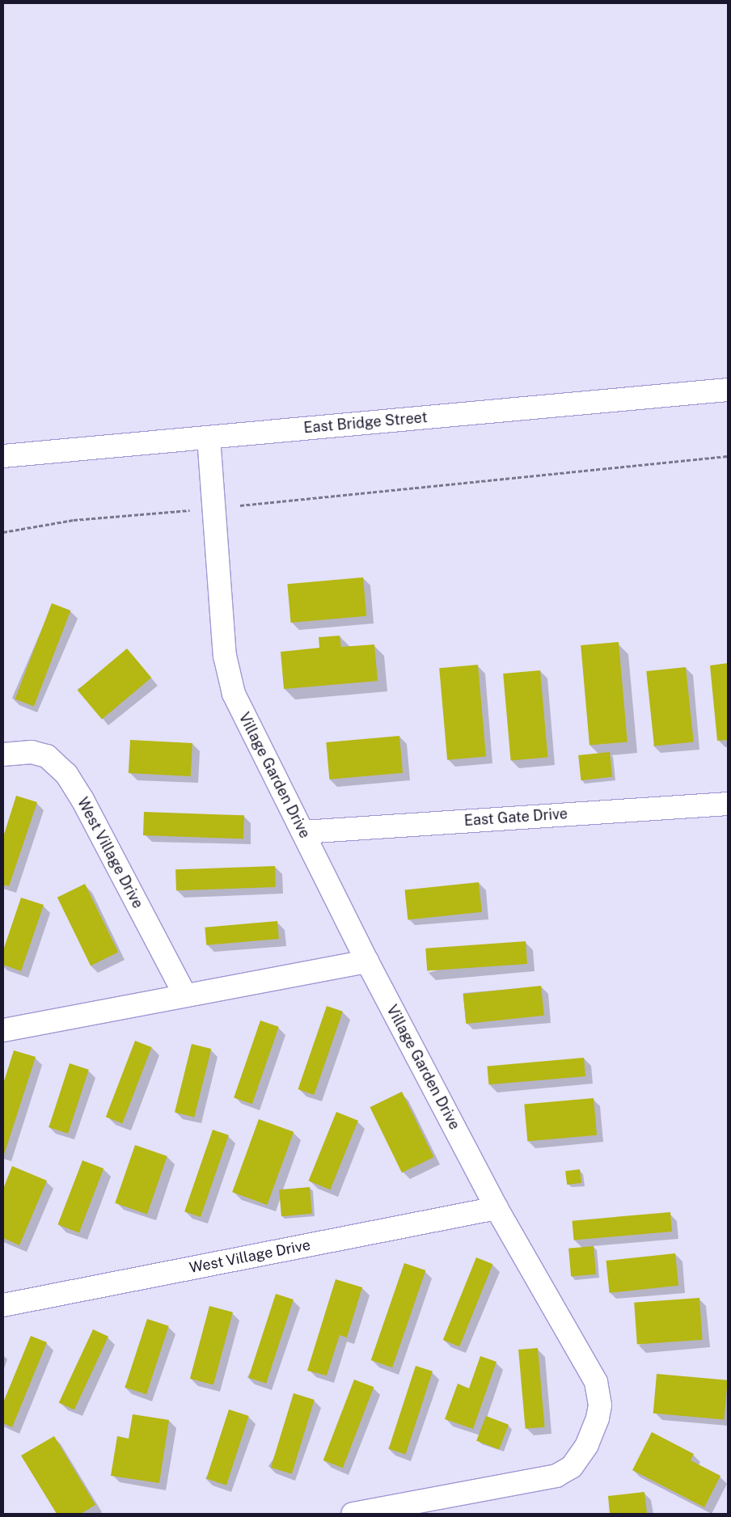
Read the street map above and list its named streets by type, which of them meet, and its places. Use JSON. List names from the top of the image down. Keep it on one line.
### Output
{"streets":{"street":["East Bridge Street","Village Garden Drive","East Gate Drive","West Village Drive"]},"crossings":[["East Bridge Street","Village Garden Drive"],["Village Garden Drive","East Gate Drive"],["Village Garden Drive","West Village Drive"]]}
